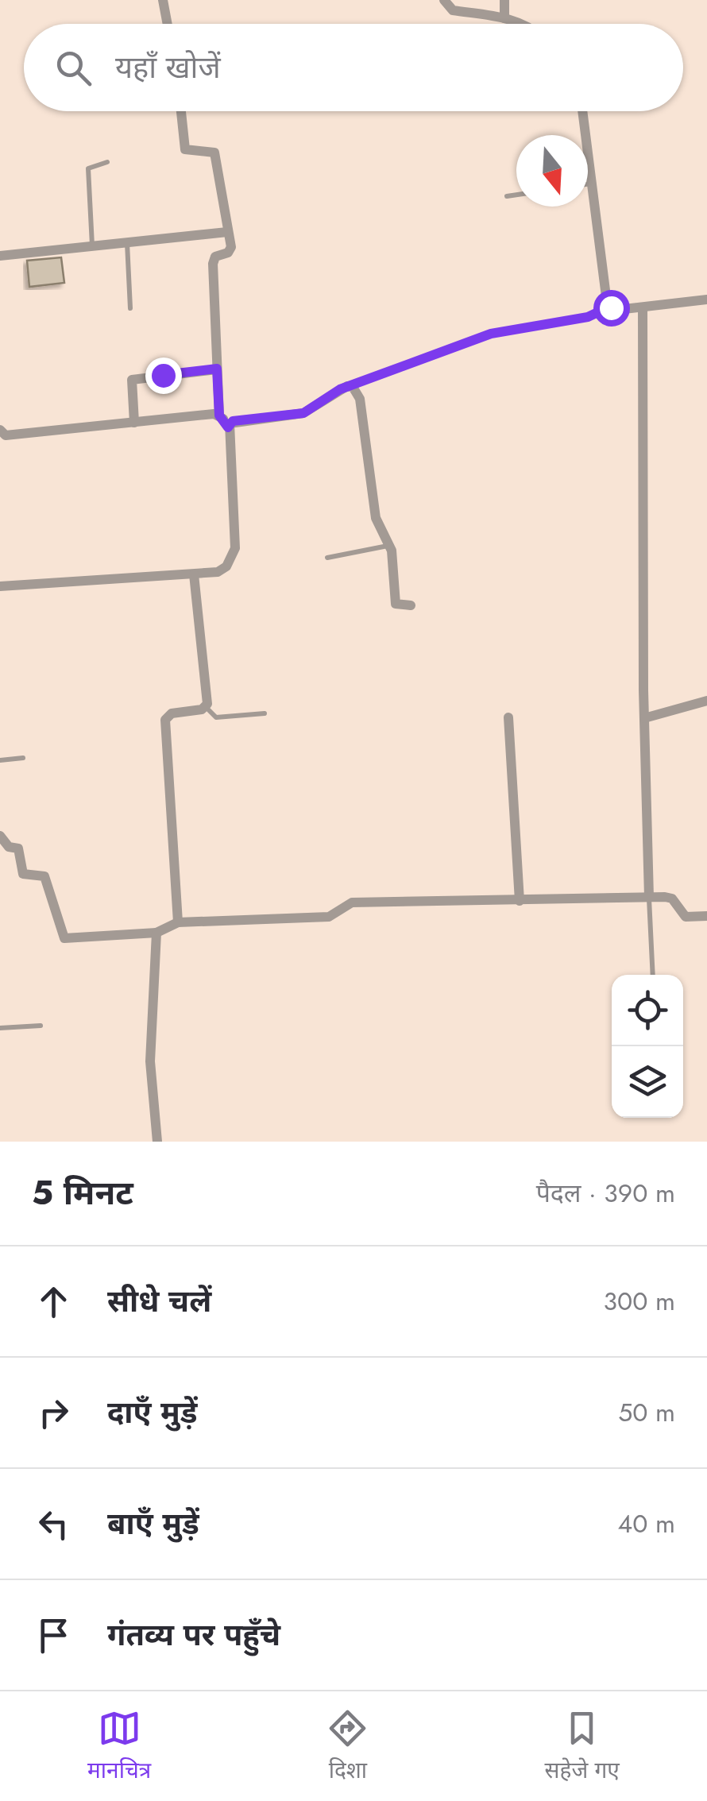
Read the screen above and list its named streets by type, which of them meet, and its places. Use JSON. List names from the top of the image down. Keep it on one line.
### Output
{"north":"bottom","page":{"search":"यहाँ खोजें","heading":["5 मिनट","पैदल · 390 m"],"list":[["सीधे चलें","300 m"],["दाएँ मुड़ें","50 m"],["बाएँ मुड़ें","40 m"],"गंतव्य पर पहुँचे"],"nav":["मानचित्र","दिशा","सहेजे गए"]}}
